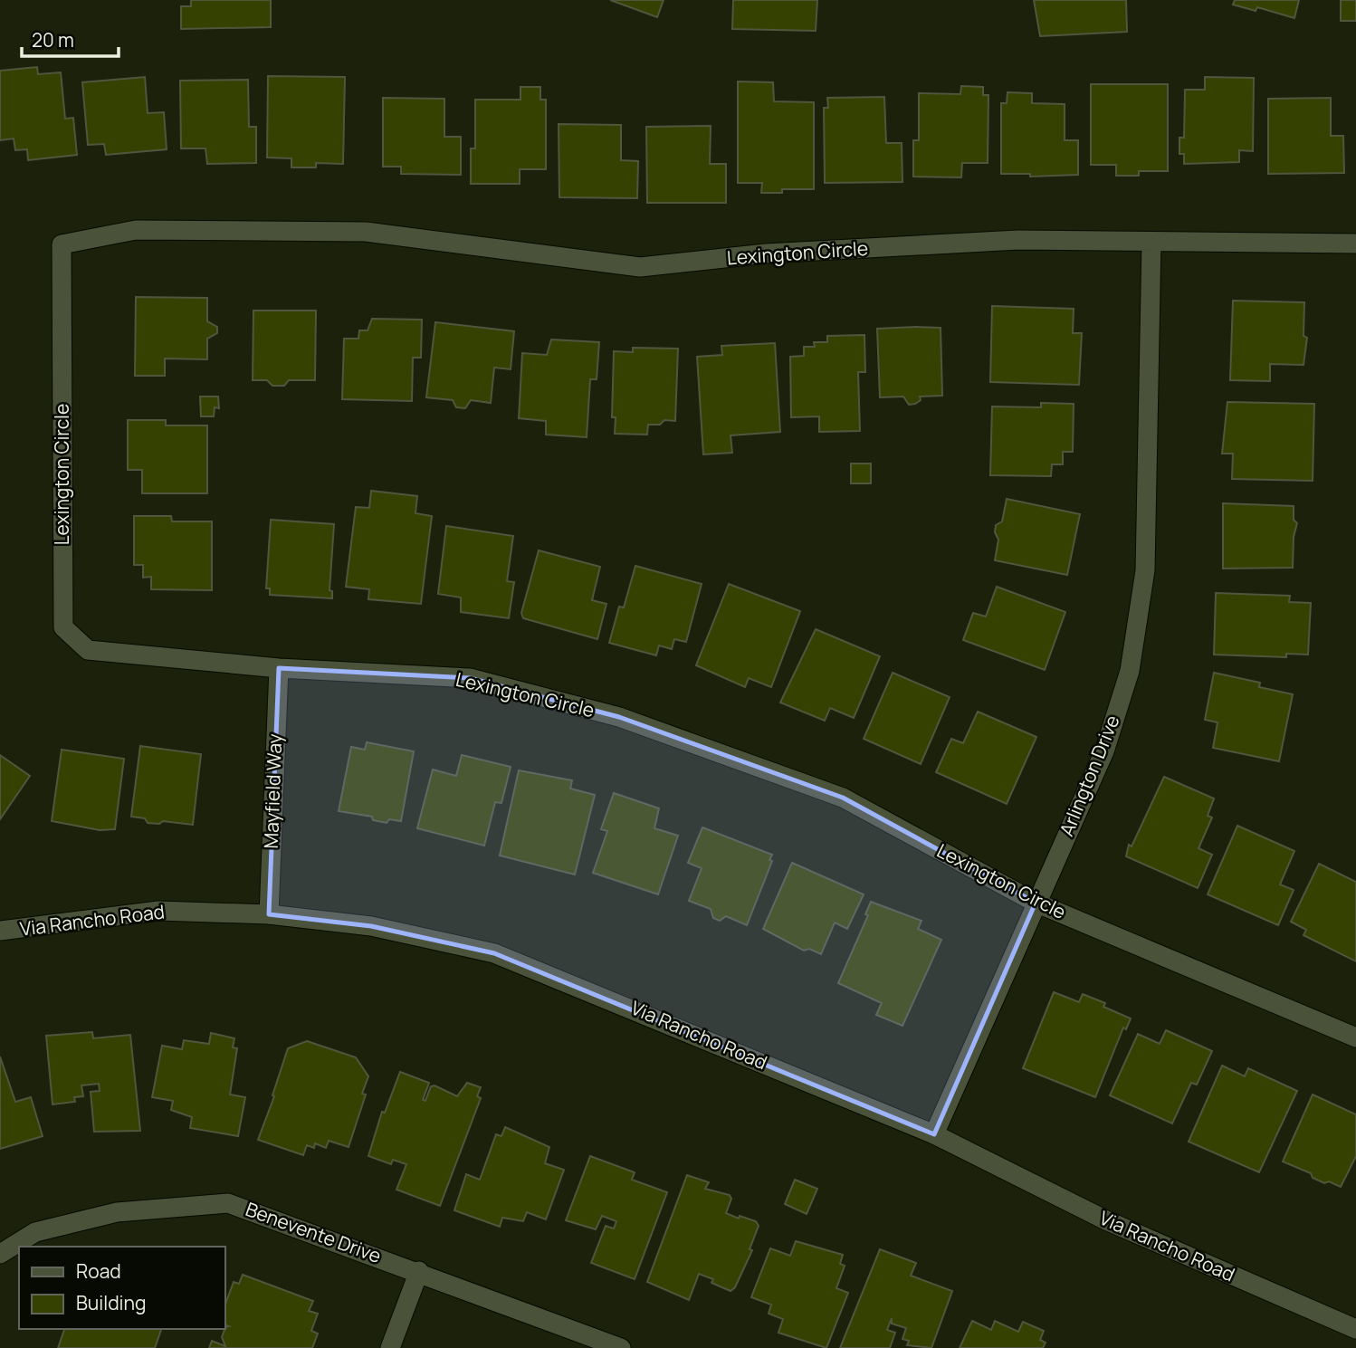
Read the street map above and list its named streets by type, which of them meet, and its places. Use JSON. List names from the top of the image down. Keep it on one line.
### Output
{"streets":{"street":["Lexington Circle","Arlington Drive","Mayfield Way","Via Rancho Road","Benevente Drive"]},"crossings":[["Lexington Circle","Arlington Drive"],["Lexington Circle","Mayfield Way"],["Arlington Drive","Via Rancho Road"],["Mayfield Way","Via Rancho Road"]],"legend":["Road","Building"],"scale_bar":"20 m"}
